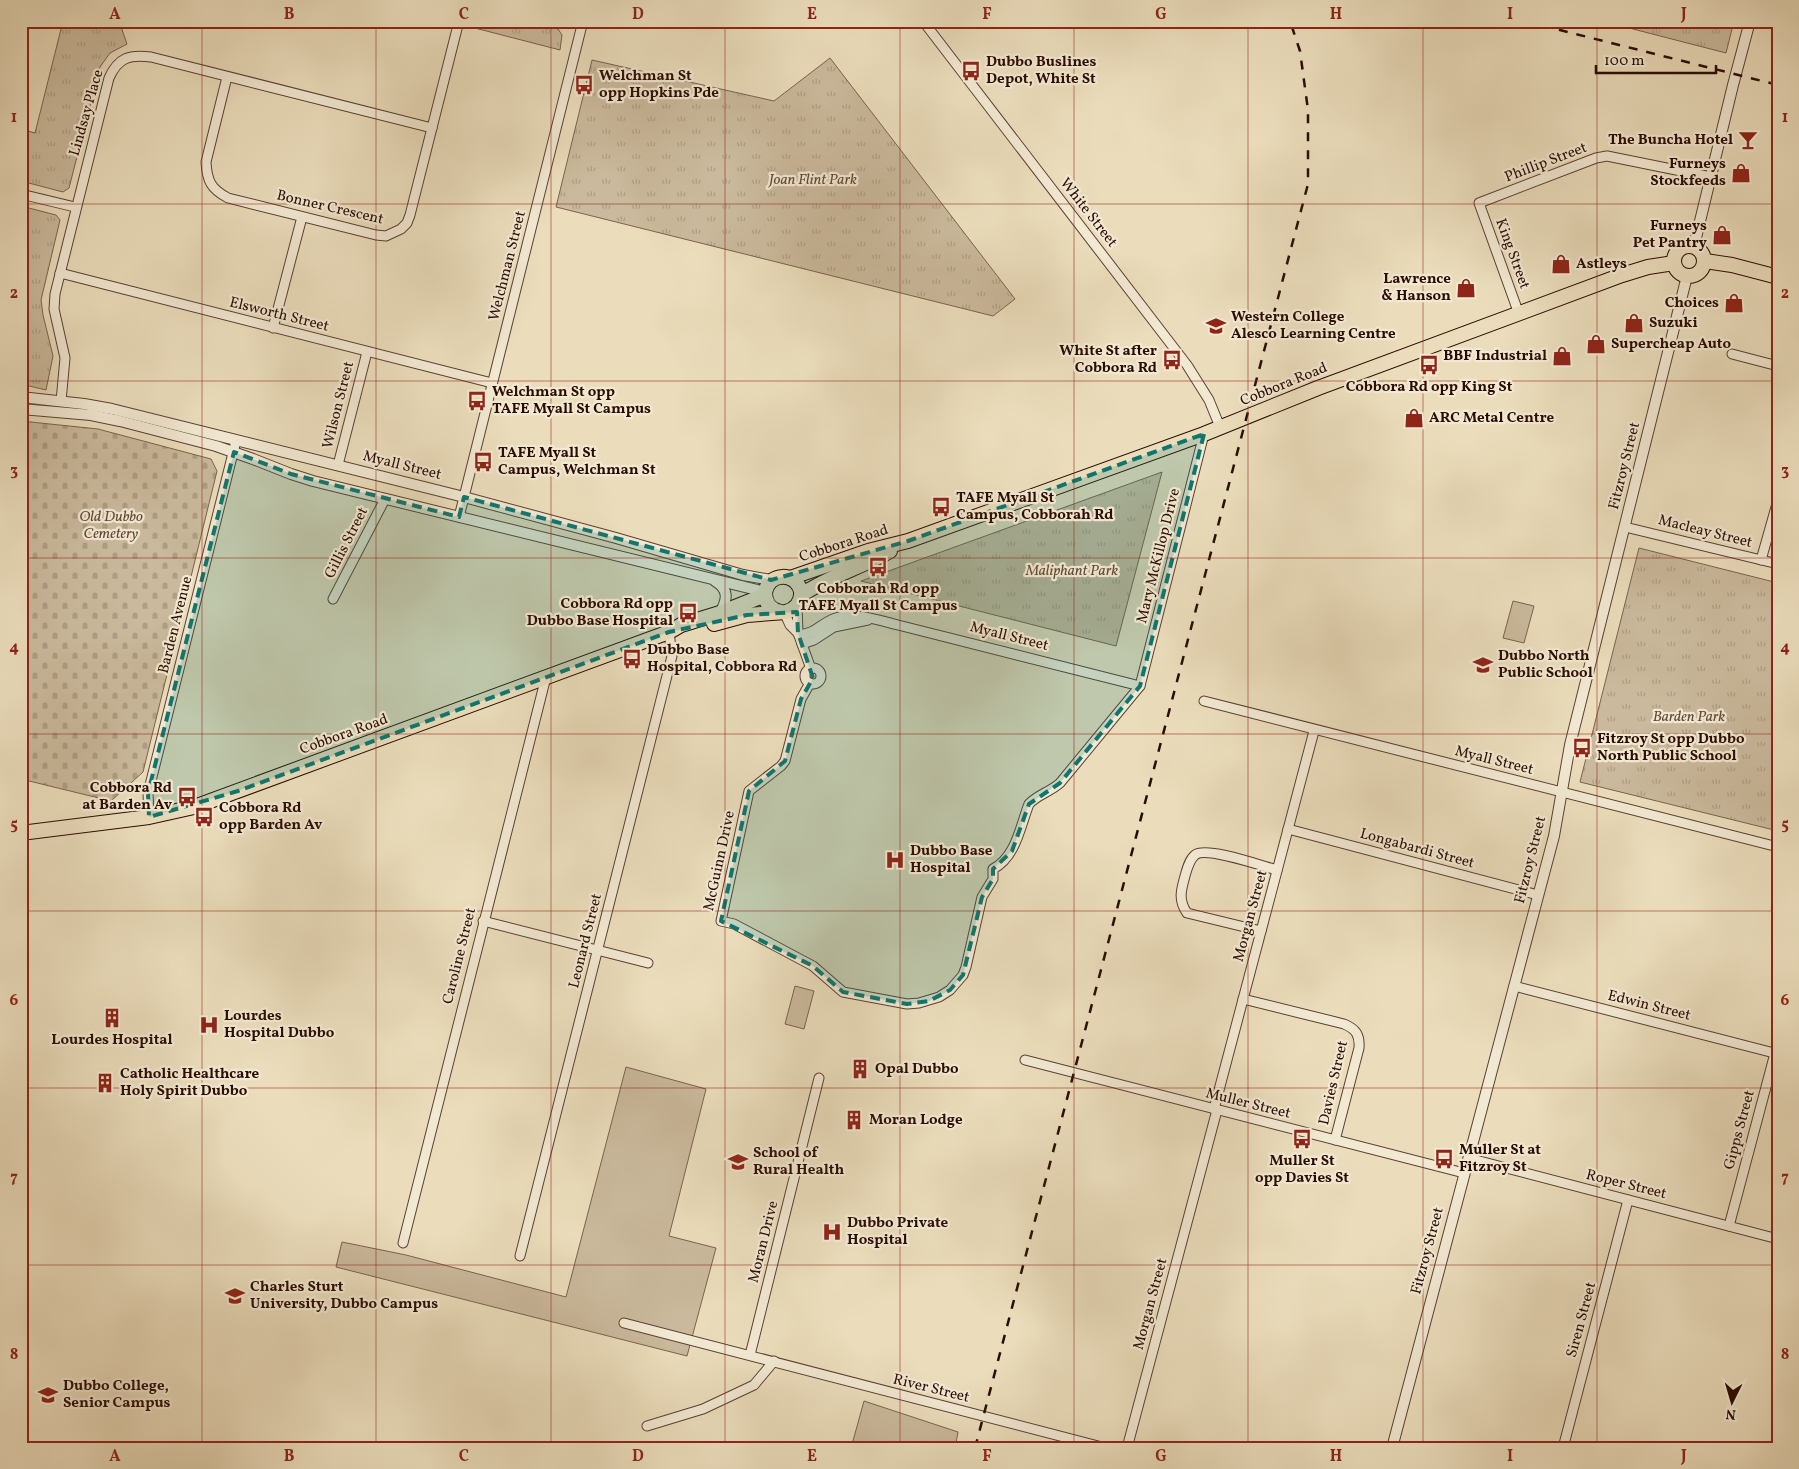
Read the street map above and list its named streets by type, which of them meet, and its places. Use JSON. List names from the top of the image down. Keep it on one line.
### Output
{"streets":{"main road":["Cobbora Road"],"street":["Lindsay Place","Phillip Street","Bonner Crescent","White Street","King Street","Welchman Street","Elsworth Street","Wilson Street","Myall Street","Fitzroy Street","Macleay Street","Gillis Street","Mary McKillop Drive","Barden Avenue","Longabardi Street","McGuinn Drive","Morgan Street","Leonard Street","Caroline Street","Edwin Street","Davies Street","Muller Street","Gipps Street","Roper Street","Moran Drive","Siren Street","River Street"]},"crossings":[["Lindsay Place","Bonner Crescent"],["Lindsay Place","Elsworth Street"],["Lindsay Place","Myall Street"],["Phillip Street","King Street"],["White Street","Cobbora Road"],["King Street","Cobbora Road"],["Welchman Street","Elsworth Street"],["Welchman Street","Myall Street"],["Elsworth Street","Wilson Street"],["Cobbora Road","Myall Street"],["Cobbora Road","Fitzroy Street"],["Cobbora Road","Mary McKillop Drive"],["Cobbora Road","Barden Avenue"],["Cobbora Road","Leonard Street"],["Cobbora Road","Caroline Street"],["Wilson Street","Myall Street"],["Myall Street","Fitzroy Street"],["Myall Street","Mary McKillop Drive"],["Myall Street","Barden Avenue"],["Myall Street","McGuinn Drive"],["Myall Street","Morgan Street"],["Fitzroy Street","Macleay Street"],["Fitzroy Street","Longabardi Street"],["Fitzroy Street","Edwin Street"],["Fitzroy Street","Muller Street"],["Fitzroy Street","Roper Street"],["Mary McKillop Drive","McGuinn Drive"],["Longabardi Street","Morgan Street"],["Morgan Street","Davies Street"],["Morgan Street","Muller Street"],["Edwin Street","Gipps Street"],["Davies Street","Muller Street"],["Gipps Street","Roper Street"],["Roper Street","Siren Street"],["Moran Drive","River Street"]],"parks":["Joan Flint Park","Old Dubbo Cemetery","Maliphant Park","Barden Park"],"places":{"bus stop":["Dubbo Buslines Depot, White St","Welchman St opp Hopkins Pde","White St after Cobbora Rd","Cobbora Rd opp King St","Welchman St opp TAFE Myall St Campus","TAFE Myall St Campus, Welchman St","TAFE Myall St Campus, Cobborah Rd","Cobborah Rd opp TAFE Myall St Campus","Cobbora Rd opp Dubbo Base Hospital","Dubbo Base Hospital, Cobbora Rd","Fitzroy St opp Dubbo North Public School","Cobbora Rd at Barden Av","Cobbora Rd opp Barden Av","Muller St opp Davies St","Muller St at Fitzroy St"],"bar":["The Buncha Hotel"],"shop":["Furneys Stockfeeds","Furneys Pet Pantry","Astleys","Lawrence & Hanson","Choices","Suzuki","Supercheap Auto","BBF Industrial","ARC Metal Centre"],"school or university":["Western College Alesco Learning Centre","Dubbo North Public School","School of Rural Health","Charles Sturt University, Dubbo Campus","Dubbo College, Senior Campus"],"hospital":["Dubbo Base Hospital","Lourdes Hospital Dubbo","Dubbo Private Hospital"],"building":["Lourdes Hospital","Opal Dubbo","Catholic Healthcare Holy Spirit Dubbo","Moran Lodge"]},"scale_bar":"100 m","north":"bottom","grid":{"columns":["A","B","C","D","E","F","G","H","I","J"],"rows":["1","2","3","4","5","6","7","8"]}}
